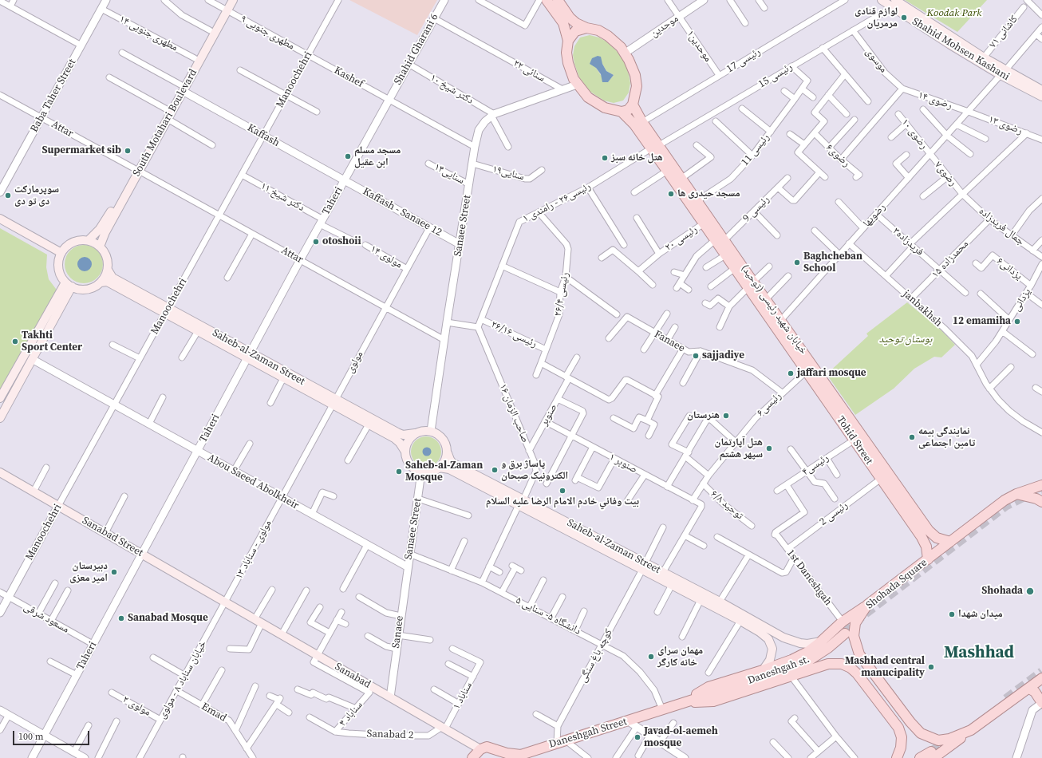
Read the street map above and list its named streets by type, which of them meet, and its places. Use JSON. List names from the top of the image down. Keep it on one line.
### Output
{"streets":{"main road":["Shahid Mohsen Kashani","South Motahari Boulevard","خیابان شهید رئیسی (توحید)","Saheb-al-Zaman Street","Tohid Street","Sanabad Street","Shohada Square","Daneshgah st.","Sanabad","Daneshgah Street"],"street":["موحدین","کاشانی ۷۱","مطهری جنوبی ۹","مطهری جنوبی ۱۴","موحدین۱","Shahid Gharani 6","رئیسی 17","موسوی","سنائی ۲۲","رئیسی 15","Kashef","Manoochehri","دکتر شیخ ۱۰","Baba Taher Street","رضوی ۱۴","رضوی ۱۳","Attar","رضوی ۱۰","Kaffash","رئیسی 11","رضوی۶","سنایی۱۹","سنایی۱۴","رضوی۷","دکتر شیخ ۱۱","Taheri","رئیسی۲۶ - رامندی ۱","رئیسی 9","Kaffash - Sanaee 12","رضویها","Sanaee Street","جمال فریدزاده","رئیسی ۲۰","فریدزاده۳","مولوی ۱۴","محمدزاده ۱۵","یزدانی۶","رئیسی ۲۶/۴","یزدانی","janbakhsh","رئیسی ۲۶/۱۶","Fanaee","مولوی","رئیسی۶","صاحب الزمان ۱۶","صنوبر","صنوبر ۱","رئیسی۴","Abou Saeed Abolkheir","توحید ۶/۸","رئیسی 2","مولوی - سناباد ۱۳","1st Daneshgah","دانشگاه ۵- سنایی ۵","مسعود شرقی","Sanaee","کوچه باغ سنگی","خیابان سناباد ۸ - مولوی","سناباد ۱","مولوی ۲","Emad","سناباد ۴","Sanabad 2"]},"crossings":[["موحدین","موحدین۱"],["موحدین","Sanaee Street"],["موحدین","خیابان شهید رئیسی (توحید)"],["مطهری جنوبی ۹","Kashef"],["مطهری جنوبی ۹","Manoochehri"],["مطهری جنوبی ۹","South Motahari Boulevard"],["مطهری جنوبی ۱۴","Baba Taher Street"],["مطهری جنوبی ۱۴","South Motahari Boulevard"],["موحدین۱","رئیسی 17"],["Shahid Gharani 6","سنائی ۲۲"],["Shahid Gharani 6","Kashef"],["Shahid Gharani 6","دکتر شیخ ۱۰"],["Shahid Gharani 6","Taheri"],["Shahid Mohsen Kashani","رئیسی 15"],["Shahid Mohsen Kashani","رضویها"],["رئیسی 17","خیابان شهید رئیسی (توحید)"],["موسوی","رئیسی 15"],["موسوی","رضوی ۱۴"],["سنائی ۲۲","Sanaee Street"],["رئیسی 15","رئیسی۲۶ - رامندی ۱"],["رئیسی 15","خیابان شهید رئیسی (توحید)"],["Kashef","Manoochehri"],["Kashef","Taheri"],["Kashef","Sanaee Street"],["Manoochehri","Attar"],["Manoochehri","Kaffash"],["Manoochehri","دکتر شیخ ۱۱"],["Manoochehri","Saheb-al-Zaman Street"],["Manoochehri","Abou Saeed Abolkheir"],["Manoochehri","Sanabad Street"],["Manoochehri","مسعود شرقی"],["دکتر شیخ ۱۰","Sanaee Street"],["Baba Taher Street","Attar"],["رضوی ۱۴","رضوی ۱۳"],["رضوی ۱۴","رضویها"],["South Motahari Boulevard","Attar"],["South Motahari Boulevard","Kaffash"],["South Motahari Boulevard","Saheb-al-Zaman Street"],["رضوی ۱۳","رضویها"],["Attar","Taheri"],["Attar","Sanaee Street"],["Attar","مولوی"],["رضوی ۱۰","رضوی۷"],["رضوی ۱۰","رضویها"],["Kaffash","Taheri"],["Kaffash","Kaffash - Sanaee 12"],["رئیسی 11","خیابان شهید رئیسی (توحید)"],["سنایی۱۹","Sanaee Street"],["سنایی۱۴","Sanaee Street"],["رضوی۷","رضویها"],["رضوی۷","جمال فریدزاده"],["دکتر شیخ ۱۱","Taheri"],["Taheri","Kaffash - Sanaee 12"],["Taheri","Saheb-al-Zaman Street"],["Taheri","Abou Saeed Abolkheir"],["Taheri","Sanabad Street"],["Taheri","مسعود شرقی"],["رئیسی۲۶ - رامندی ۱","رئیسی ۲۶/۴"],["رئیسی۲۶ - رامندی ۱","خیابان شهید رئیسی (توحید)"],["رئیسی۲۶ - رامندی ۱","رئیسی ۲۶/۱۶"],["رئیسی۲۶ - رامندی ۱","صاحب الزمان ۱۶"],["رئیسی 9","خیابان شهید رئیسی (توحید)"],["Kaffash - Sanaee 12","Sanaee Street"],["Kaffash - Sanaee 12","مولوی"],["رضویها","فریدزاده۳"],["رضویها","janbakhsh"],["رضویها","خیابان شهید رئیسی (توحید)"],["Sanaee Street","خیابان شهید رئیسی (توحید)"],["Sanaee Street","Saheb-al-Zaman Street"],["Sanaee Street","Abou Saeed Abolkheir"],["Sanaee Street","دانشگاه ۵- سنایی ۵"],["Sanaee Street","Sanaee"],["جمال فریدزاده","محمدزاده ۱۵"],["رئیسی ۲۰","خیابان شهید رئیسی (توحید)"],["فریدزاده۳","محمدزاده ۱۵"],["مولوی ۱۴","مولوی"],["محمدزاده ۱۵","janbakhsh"],["یزدانی۶","یزدانی"],["رئیسی ۲۶/۴","رئیسی ۲۶/۱۶"],["یزدانی","janbakhsh"],["خیابان شهید رئیسی (توحید)","Tohid Street"],["خیابان شهید رئیسی (توحید)","Shohada Square"],["Fanaee","رئیسی۶"],["Saheb-al-Zaman Street","مولوی"],["Saheb-al-Zaman Street","کوچه باغ سنگی"],["مولوی","Abou Saeed Abolkheir"],["مولوی","مولوی - سناباد ۱۳"],["رئیسی۶","Tohid Street"],["رئیسی۶","صنوبر ۱"],["رئیسی۶","توحید ۶/۸"],["صاحب الزمان ۱۶","صنوبر"],["صاحب الزمان ۱۶","دانشگاه ۵- سنایی ۵"],["صنوبر","صنوبر ۱"],["Tohid Street","رئیسی۴"],["Tohid Street","رئیسی 2"],["Tohid Street","Shohada Square"],["رئیسی۴","1st Daneshgah"],["Abou Saeed Abolkheir","مولوی - سناباد ۱۳"],["Abou Saeed Abolkheir","Sanaee"],["رئیسی 2","1st Daneshgah"],["Sanabad Street","مولوی - سناباد ۱۳"],["Sanabad Street","Sanabad"],["Sanabad Street","خیابان سناباد ۸ - مولوی"],["مولوی - سناباد ۱۳","Sanabad"],["مولوی - سناباد ۱۳","خیابان سناباد ۸ - مولوی"],["دانشگاه ۵- سنایی ۵","کوچه باغ سنگی"],["دانشگاه ۵- سنایی ۵","Daneshgah Street"],["Sanaee","Sanabad"],["کوچه باغ سنگی","Daneshgah Street"],["Daneshgah st.","Daneshgah Street"],["Sanabad","خیابان سناباد ۸ - مولوی"],["Sanabad","سناباد ۱"],["Sanabad","سناباد ۴"],["Sanabad","Daneshgah Street"],["Sanabad","Sanabad 2"],["خیابان سناباد ۸ - مولوی","مولوی ۲"],["خیابان سناباد ۸ - مولوی","Emad"],["سناباد ۱","Sanabad 2"],["سناباد ۴","Sanabad 2"]],"districts":["Mashhad"],"parks":["Koodak Park","بوستان توحید"],"places":["لوازم قنادی مرمریان","Supermarket sib","مسجد مسلم ابن عقیل","هتل خانه سبز","مسجد حیدری ها","سوپرمارکت دی تو دی","otoshoii","Baghcheban School","12 emamiha","Takhti Sport Center","sajjadiye","jaffari mosque","هنرستان","نمایندگی بیمه تامین اجتماعی","هتل آپارتمان سپهر هشتم","پاساژ برق و الکترونیک صبحان","Saheb-al-Zaman Mosque","بيت وفائي خادم الامام الرضا عليه السلام","دبیرستان امیر معزی","Shohada","میدان شهدا","Sanabad Mosque","مهمان سرای خانه کارگر","Mashhad central manucipality","Javad-ol-aemeh mosque"],"scale_bar":"100 m"}
